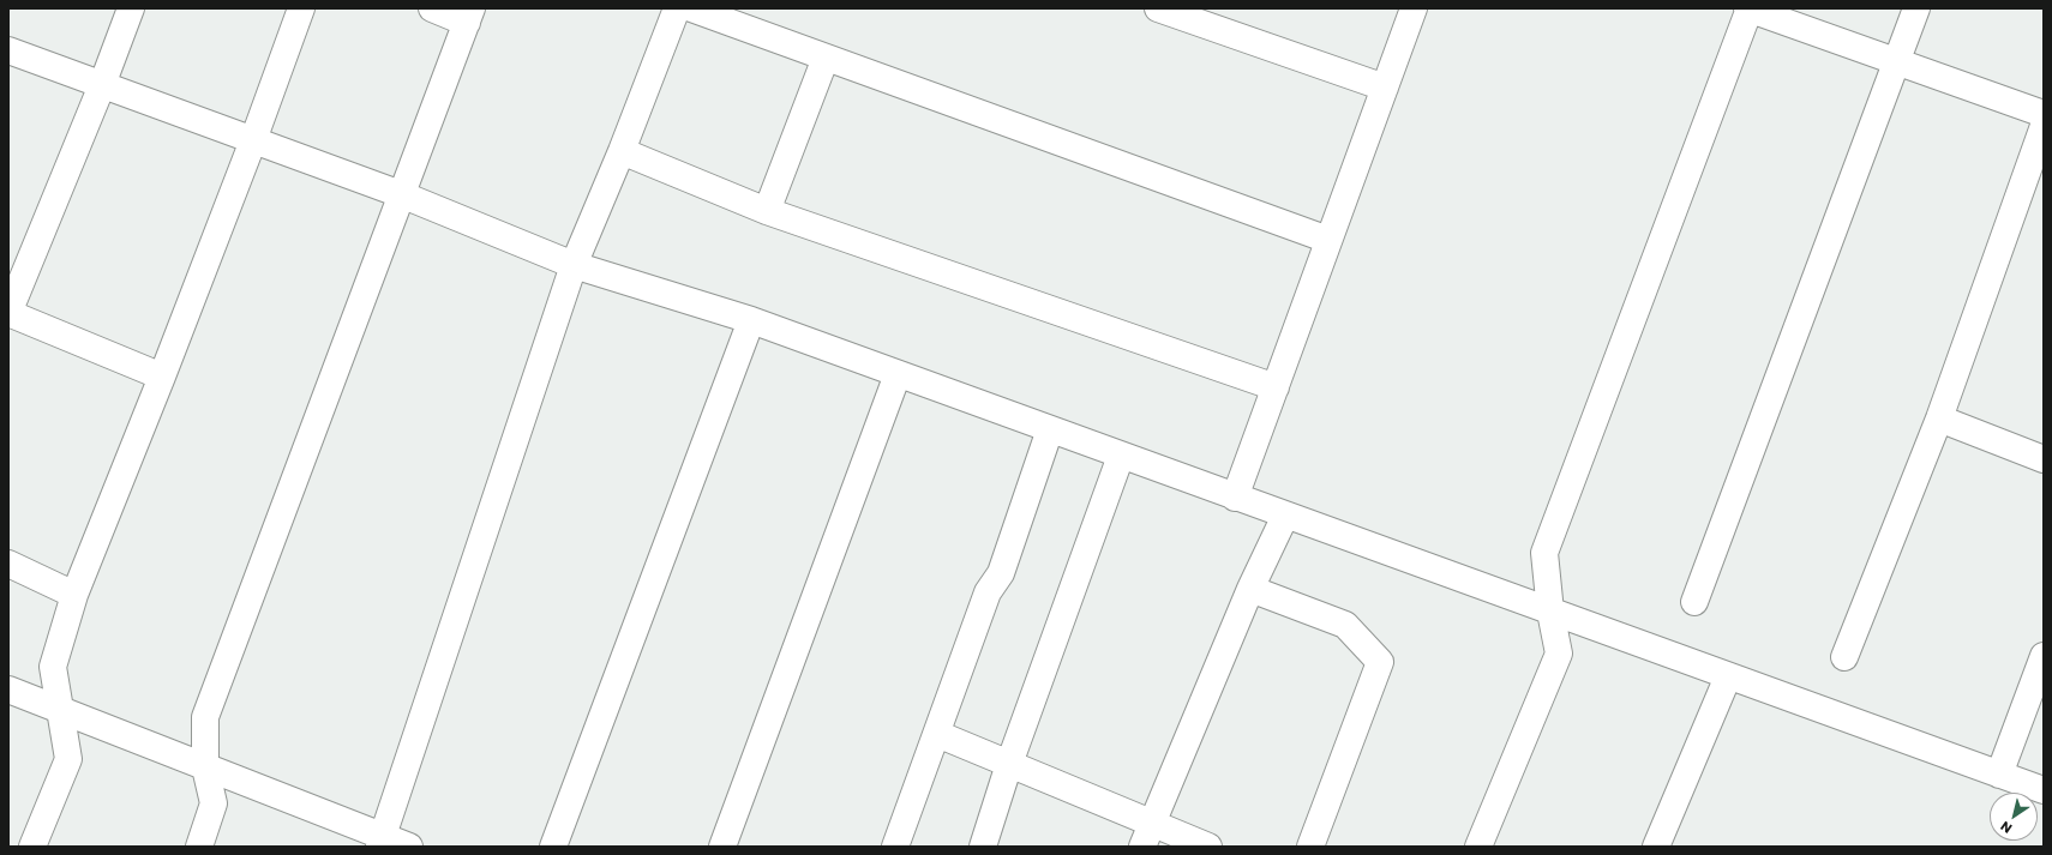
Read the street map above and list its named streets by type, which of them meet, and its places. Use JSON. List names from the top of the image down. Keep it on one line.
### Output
{"north":"bottom left"}
